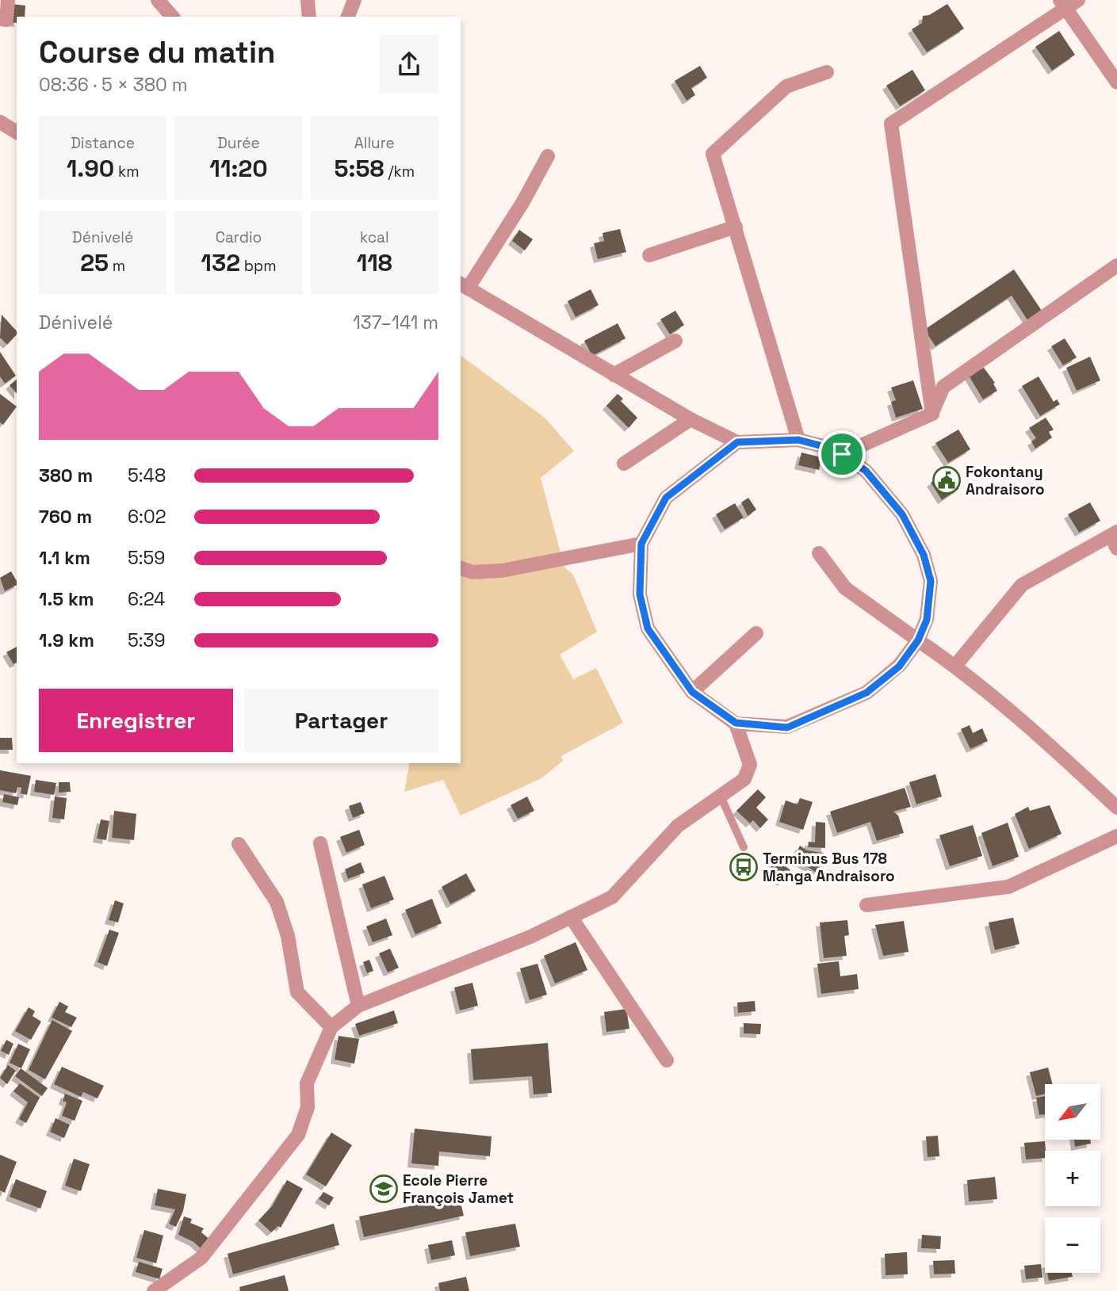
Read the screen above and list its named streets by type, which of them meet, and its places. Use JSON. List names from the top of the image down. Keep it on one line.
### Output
{"places":{"public building":["Fokontany Andraisoro"],"bus stop":["Terminus Bus 178 Manga Andraisoro"],"school or university":["Ecole Pierre François Jamet"]},"north":"bottom left","page":{"heading":["Course du matin","08:36 · 5 × 380 m"],"stats":[["Distance","1.90 km"],["Durée","11:20"],["Allure","5:58 /km"],["Dénivelé","25 m"],["Cardio","132 bpm"],["kcal","118"]],"chart":["Dénivelé","137–141 m"],"list":[{"name":"380 m","note":"5:48"},{"name":"760 m","note":"6:02"},{"name":"1.1 km","note":"5:59"},{"name":"1.5 km","note":"6:24"},{"name":"1.9 km","note":"5:39"}],"buttons":["Enregistrer","Partager"],"map_buttons":["+","−"]}}
